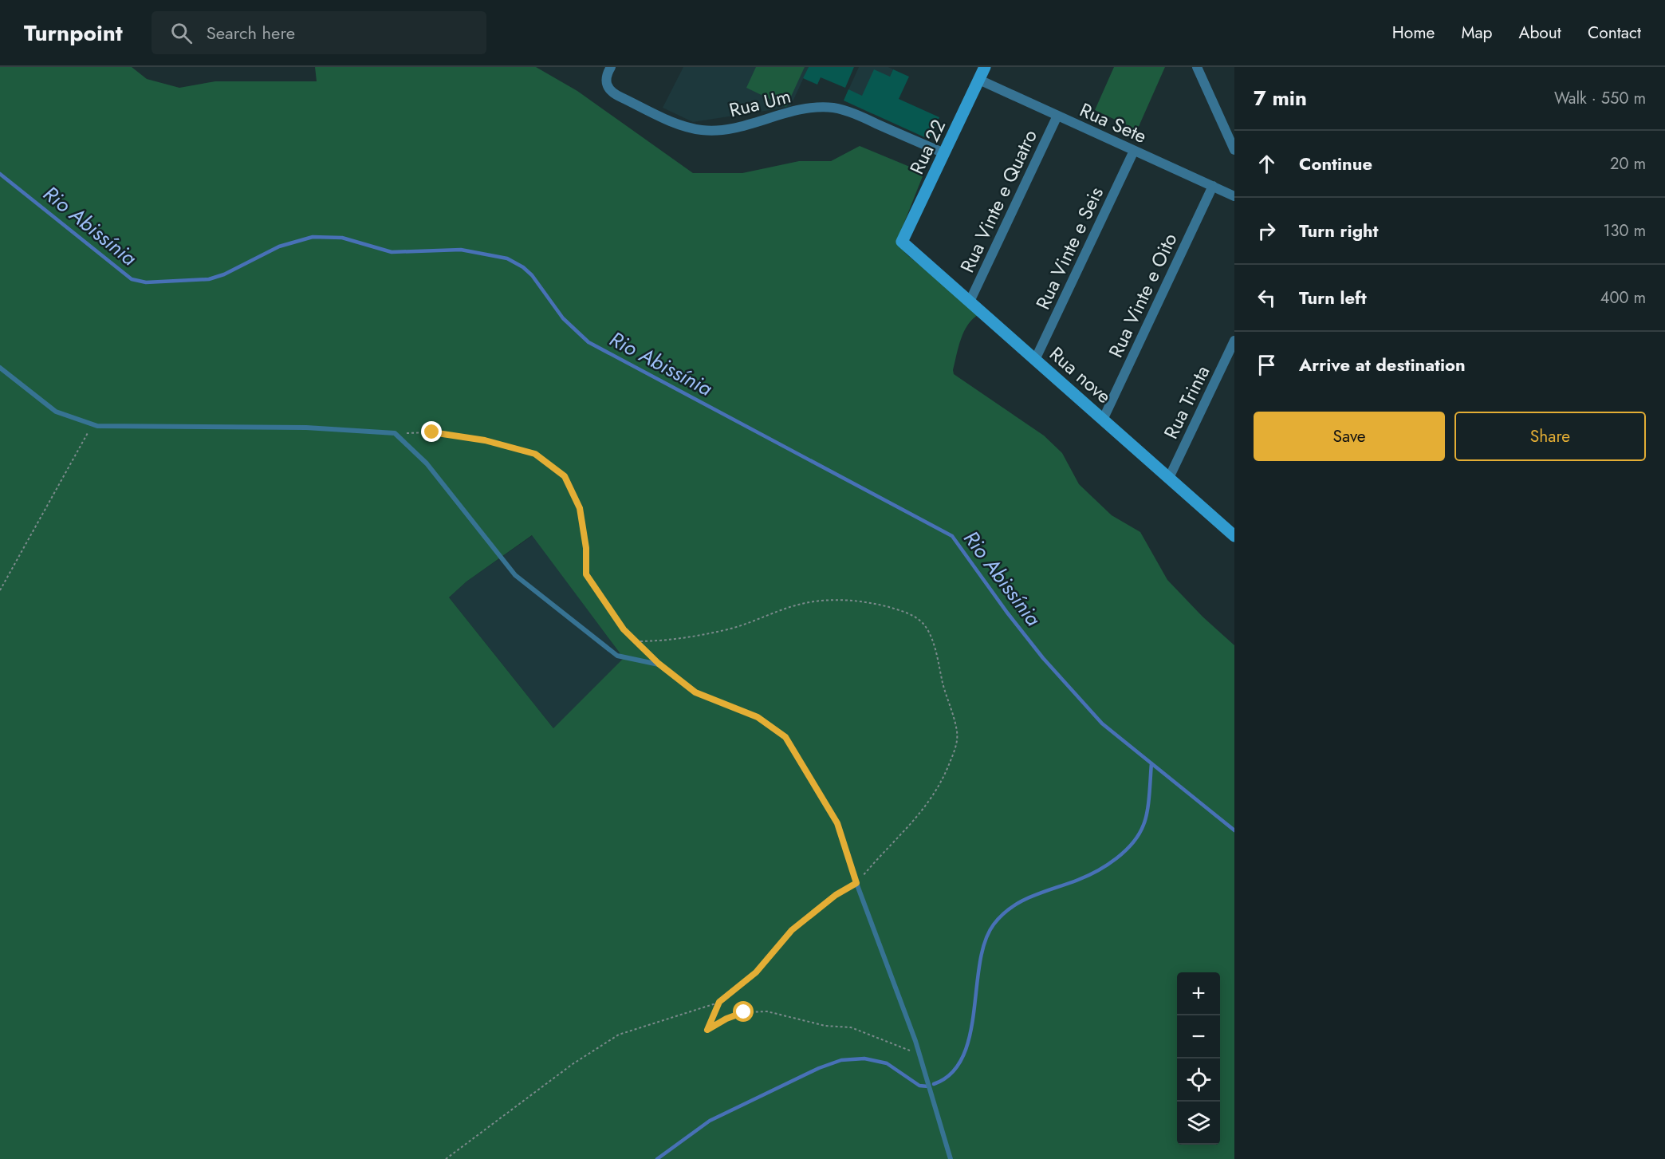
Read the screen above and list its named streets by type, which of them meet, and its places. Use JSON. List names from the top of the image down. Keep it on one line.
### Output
{"streets":{"street":["Rua Um","Rua Sete","Rua 22","Rua Vinte e Quatro","Rua Vinte e Seis","Rua Vinte e Oito","Rua nove","Rua Trinta"]},"crossings":[["Rua Um","Rua 22"],["Rua Sete","Rua 22"],["Rua Sete","Rua Vinte e Quatro"],["Rua Sete","Rua Vinte e Seis"],["Rua Sete","Rua Vinte e Oito"],["Rua 22","Rua nove"],["Rua Vinte e Quatro","Rua nove"],["Rua Vinte e Seis","Rua nove"],["Rua Vinte e Oito","Rua nove"],["Rua nove","Rua Trinta"]],"water":["Rio Abissínia"],"page":{"header":"Turnpoint","search":"Search here","nav":["Home","Map","About","Contact"],"heading":["7 min","Walk · 550 m"],"list":[["Continue","20 m"],["Turn right","130 m"],["Turn left","400 m"],"Arrive at destination"],"buttons":["Save","Share"],"map_buttons":["+","−"]}}
